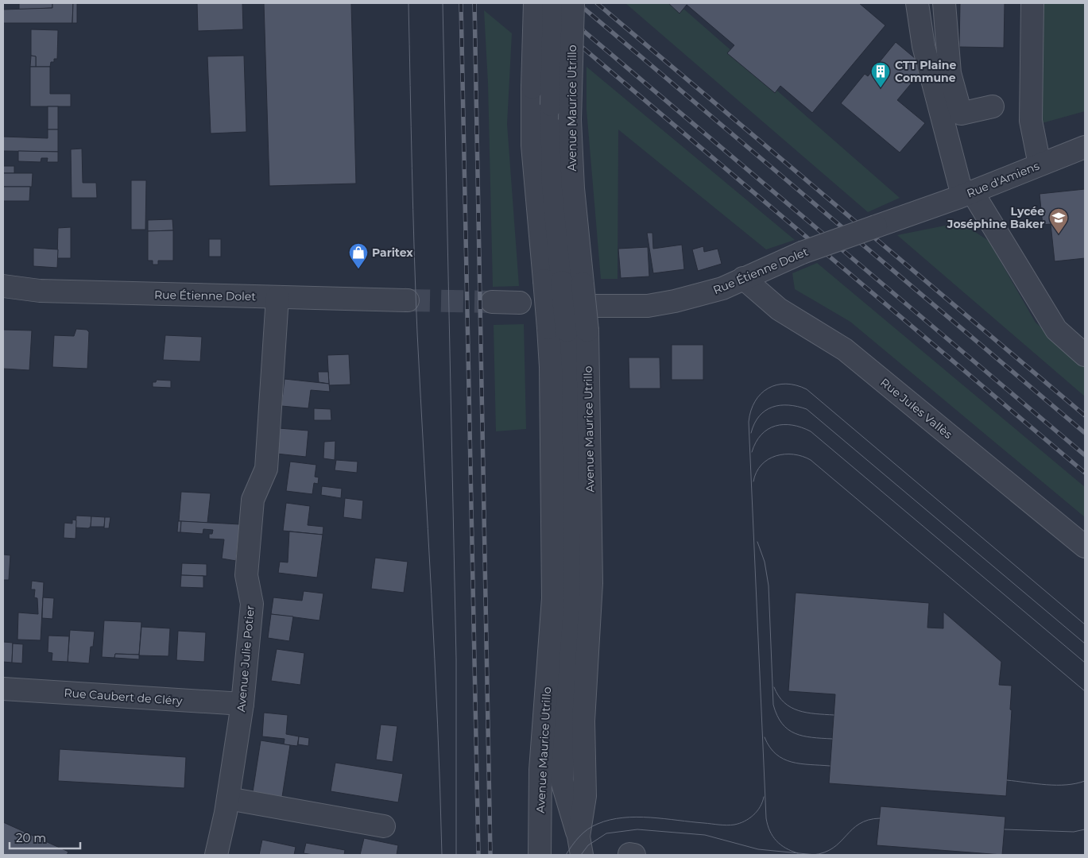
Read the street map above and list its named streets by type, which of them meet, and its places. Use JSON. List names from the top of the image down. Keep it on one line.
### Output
{"streets":{"street":["Avenue Maurice Utrillo","Rue d'Amiens","Rue Étienne Dolet","Rue Jules Vallès","Avenue Julie Potier","Rue Caubert de Cléry"]},"crossings":[["Rue d'Amiens","Rue Étienne Dolet"],["Rue Étienne Dolet","Rue Jules Vallès"],["Rue Étienne Dolet","Avenue Julie Potier"],["Avenue Julie Potier","Rue Caubert de Cléry"]],"places":{"building":["CTT Plaine Commune"],"school or university":["Lycée Joséphine Baker"],"shop":["Paritex"]},"scale_bar":"20 m"}
